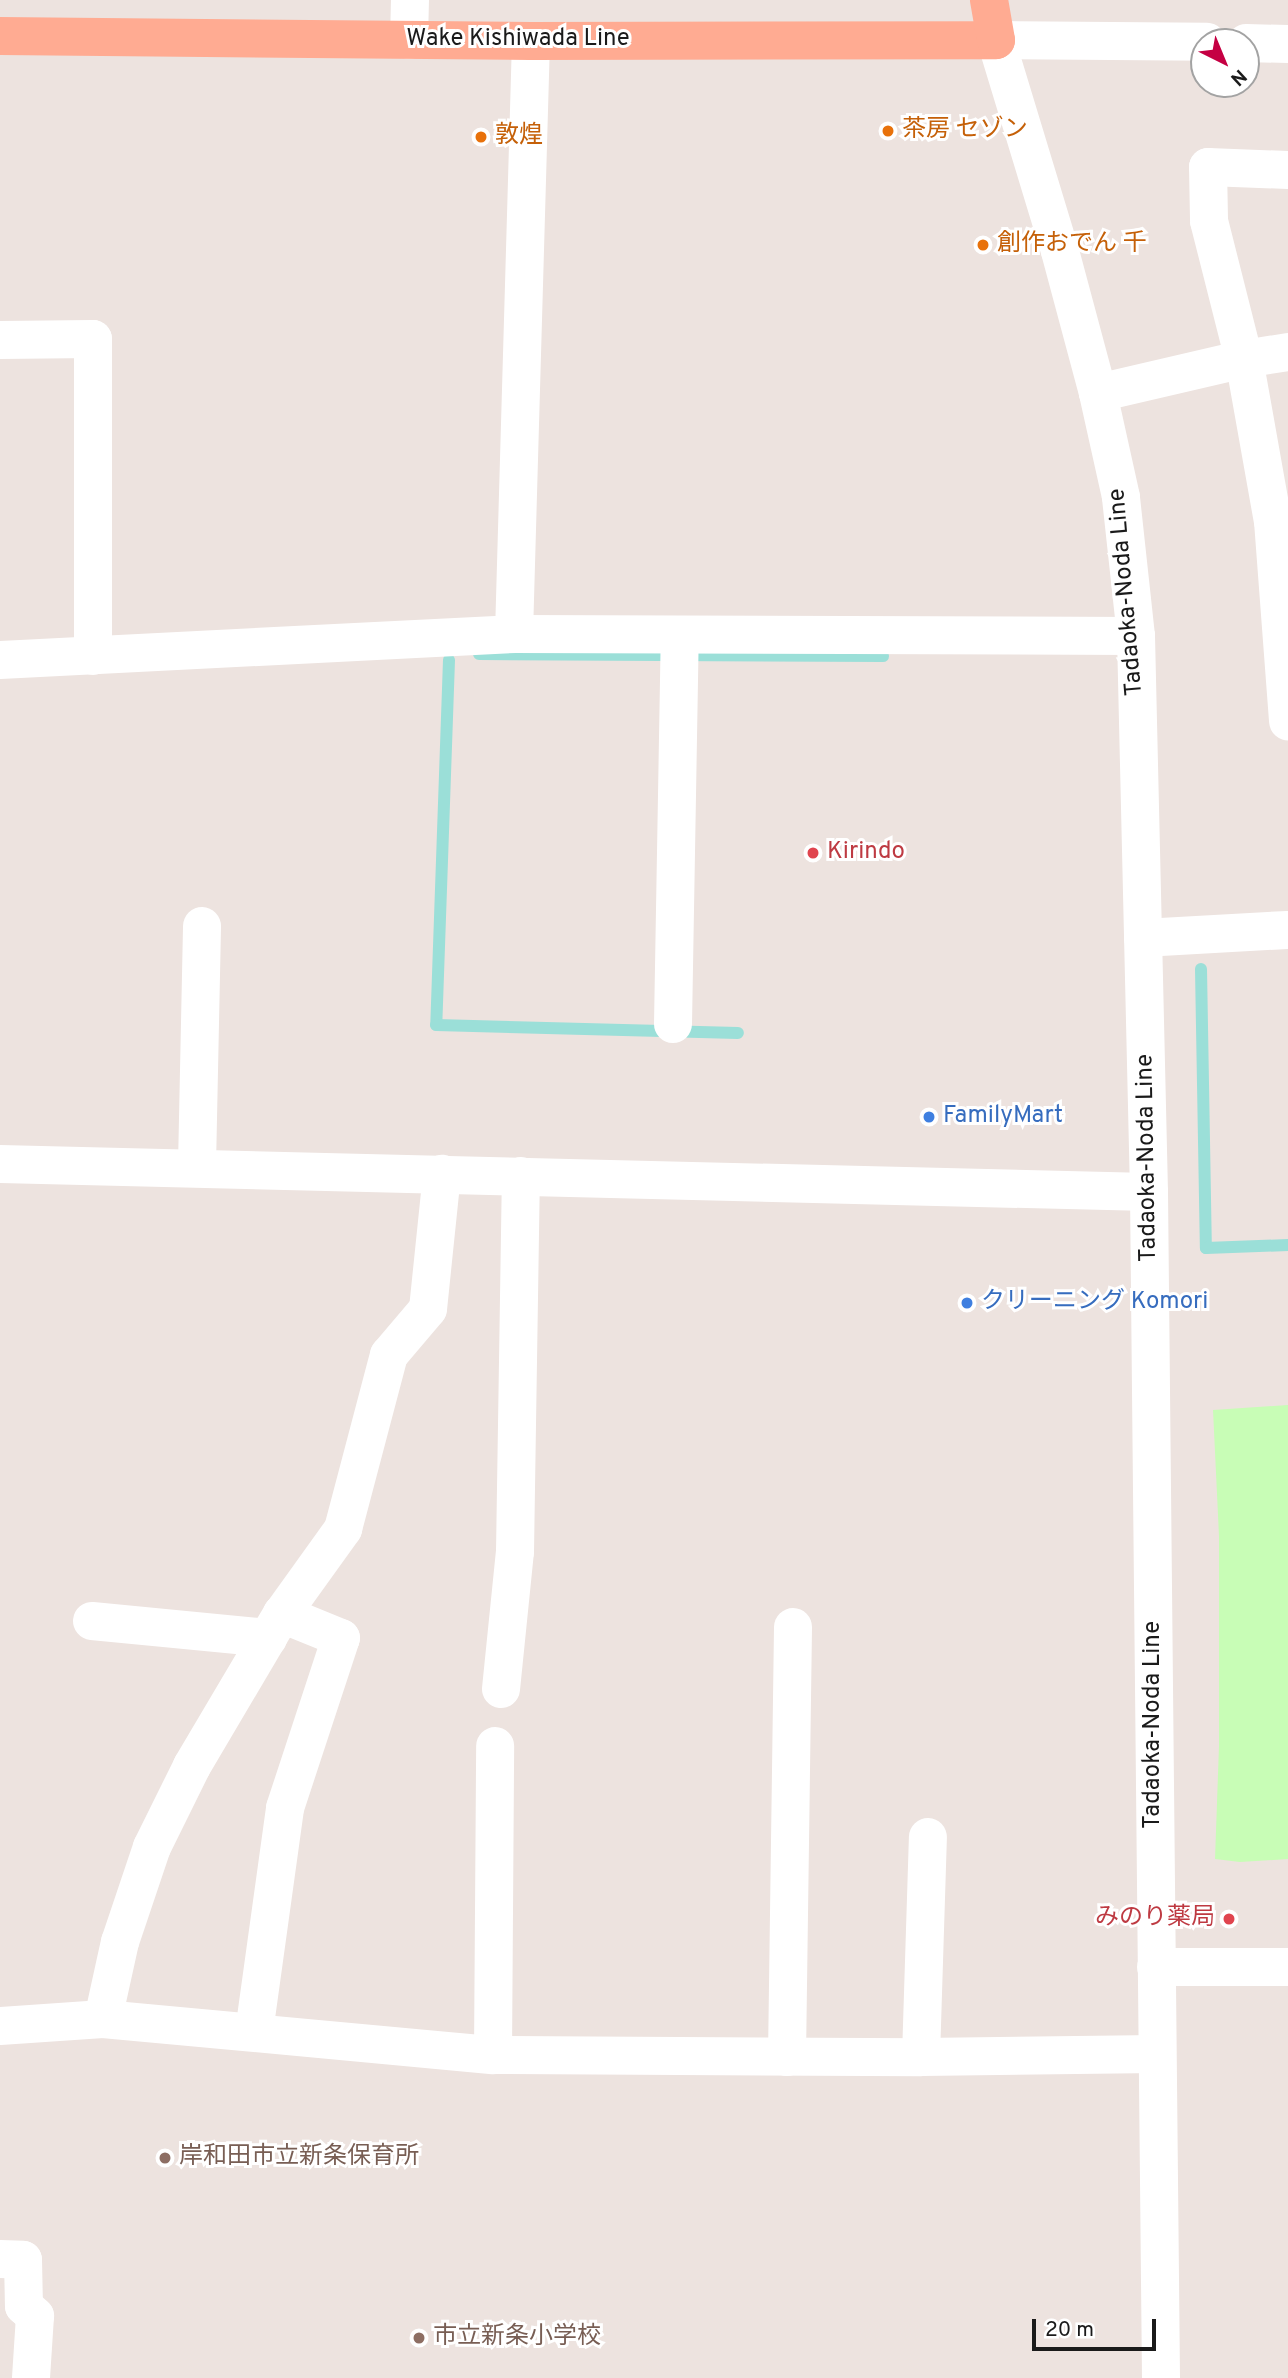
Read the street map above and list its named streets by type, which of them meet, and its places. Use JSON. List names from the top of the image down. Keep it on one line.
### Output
{"streets":{"main road":["Wake Kishiwada Line"],"street":["Tadaoka-Noda Line"]},"crossings":[["Wake Kishiwada Line","Tadaoka-Noda Line"]],"places":["茶房 セゾン","敦煌","創作おでん 千","Kirindo","FamilyMart","クリーニング Komori","みのり薬局","岸和田市立新条保育所","市立新条小学校"],"scale_bar":"20 m","north":"bottom right"}
